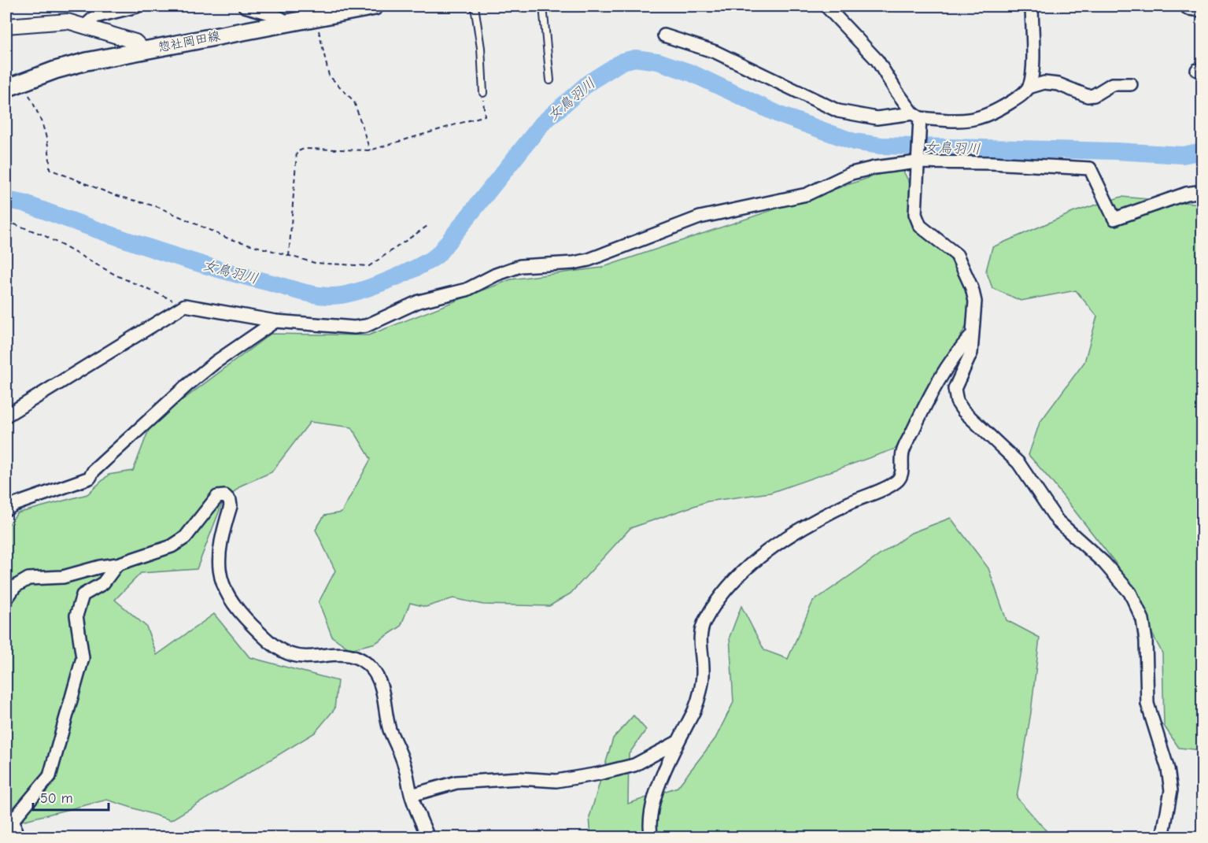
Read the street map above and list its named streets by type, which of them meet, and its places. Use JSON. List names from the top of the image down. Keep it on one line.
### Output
{"streets":{"main road":["惣社岡田線"]},"water":["女鳥羽川"],"scale_bar":"50 m"}
